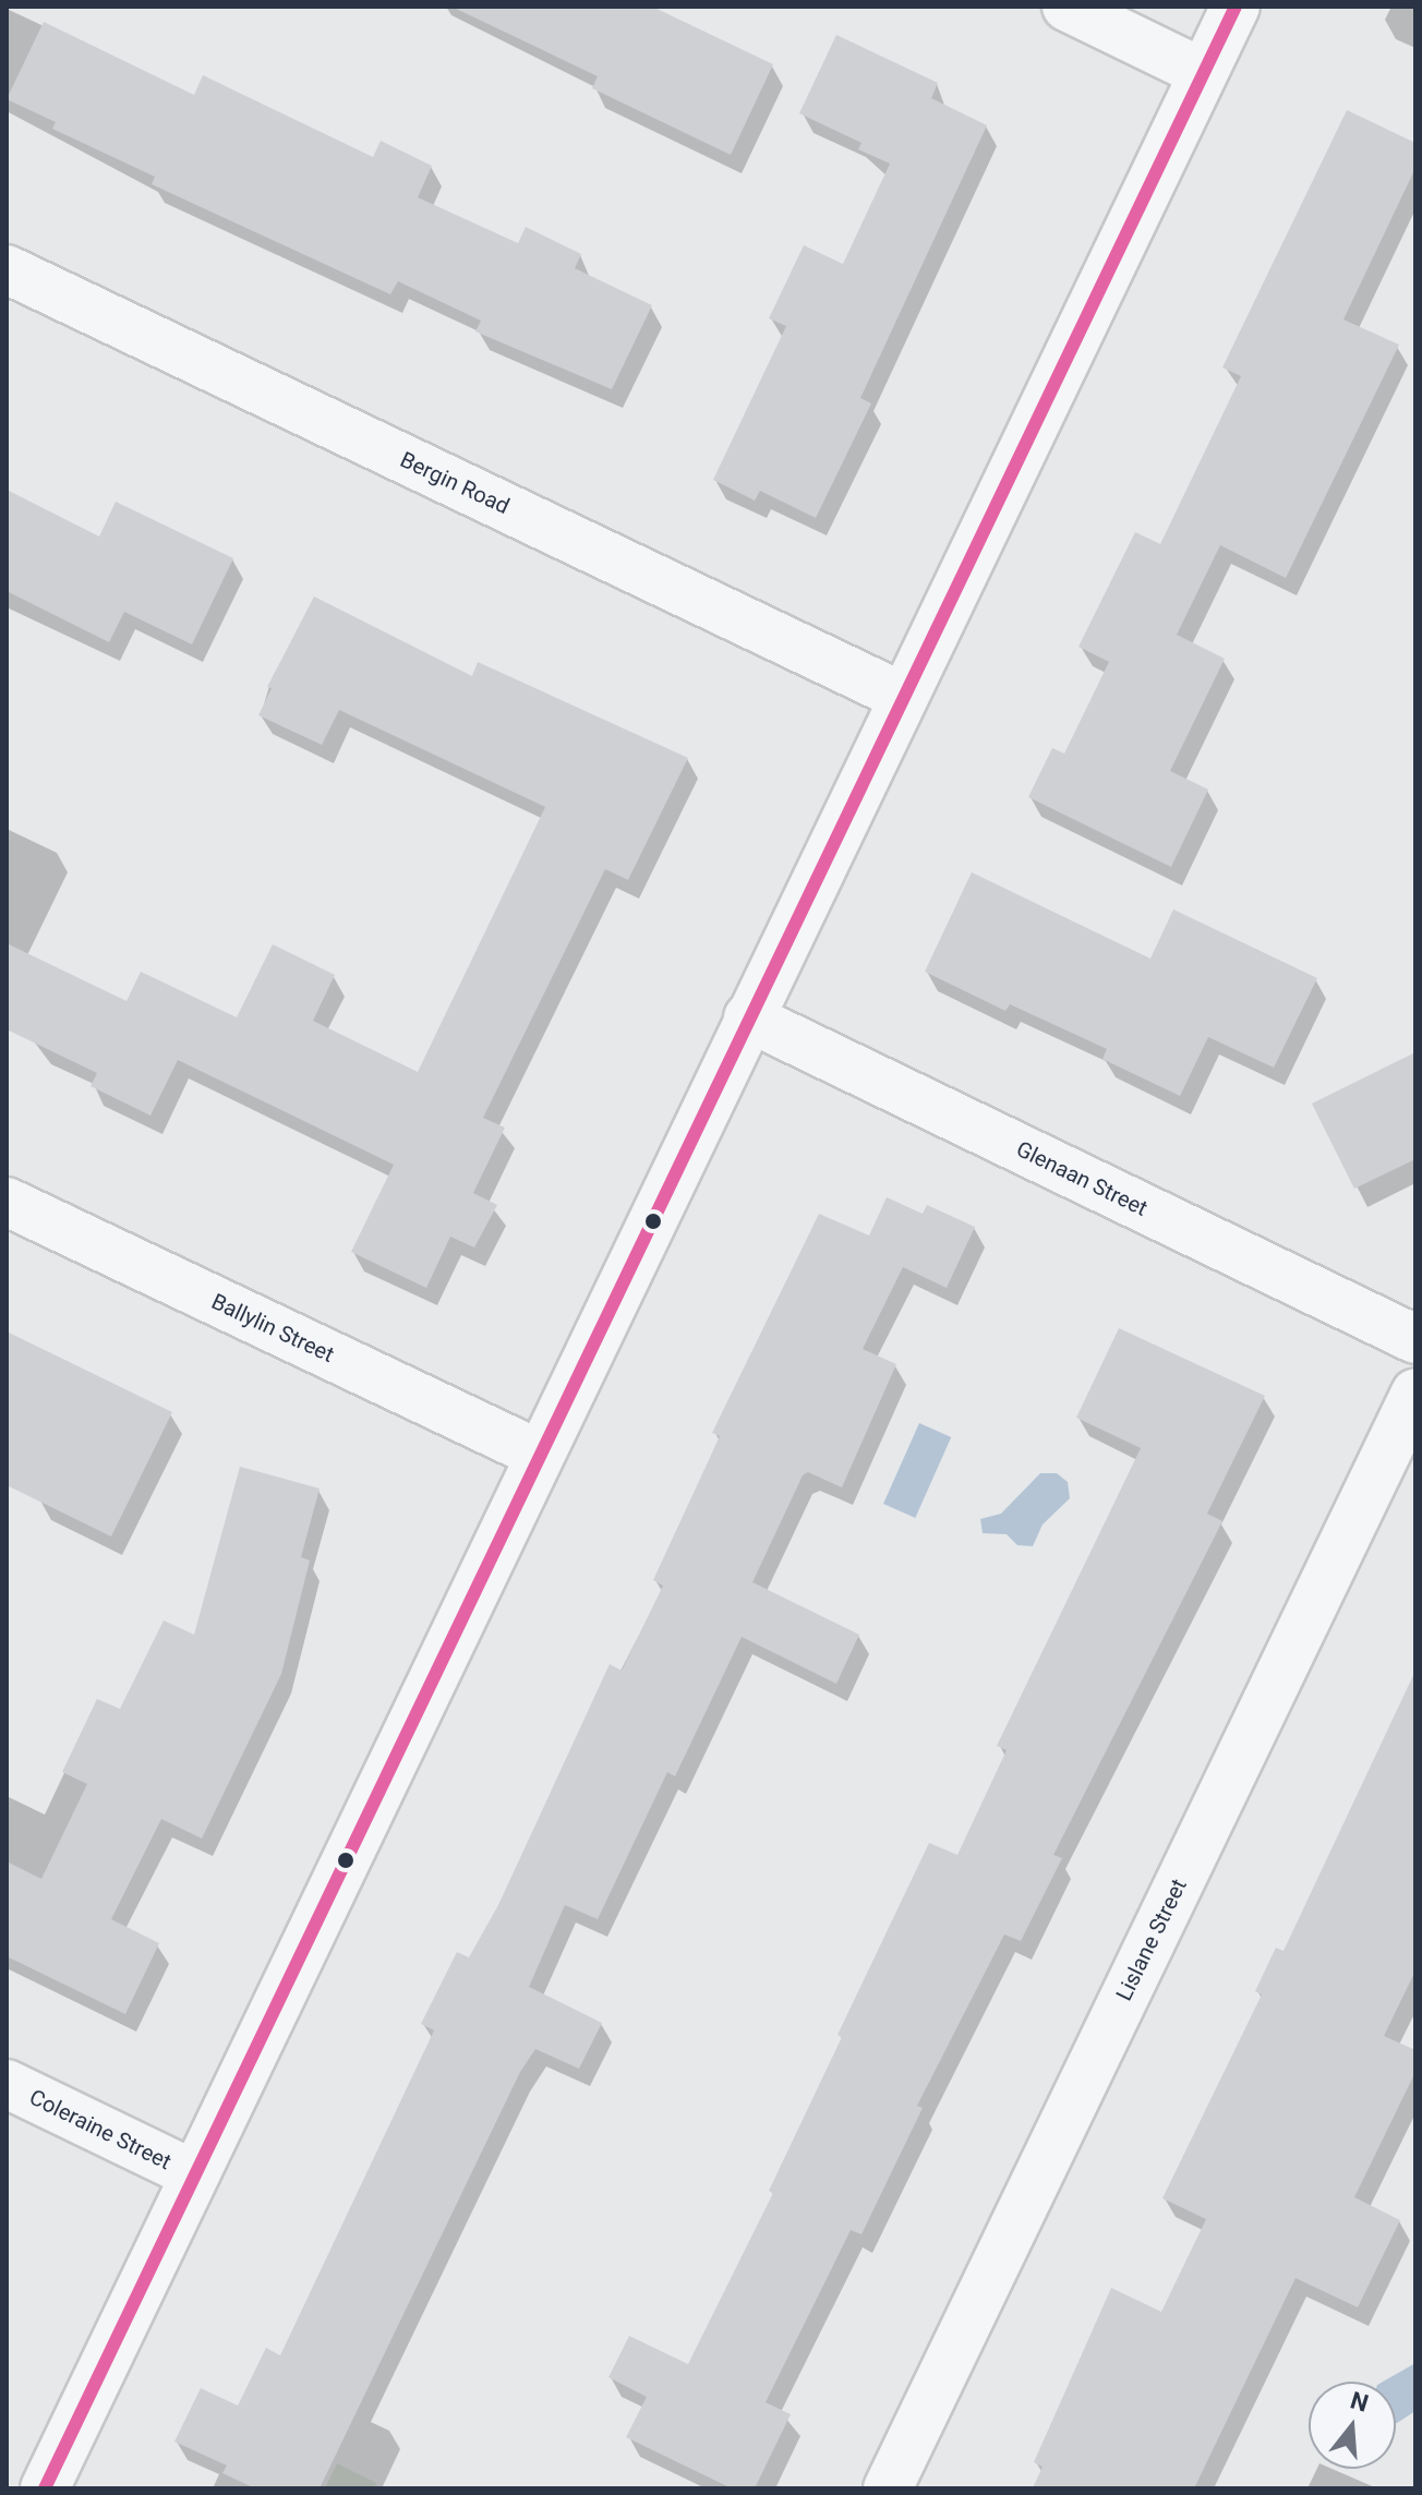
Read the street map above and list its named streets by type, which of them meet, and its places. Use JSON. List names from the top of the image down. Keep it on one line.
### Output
{"streets":{"street":["Bergin Road","Glenaan Street","Ballylin Street","Lislane Street","Coleraine Street"]},"north":"top"}
